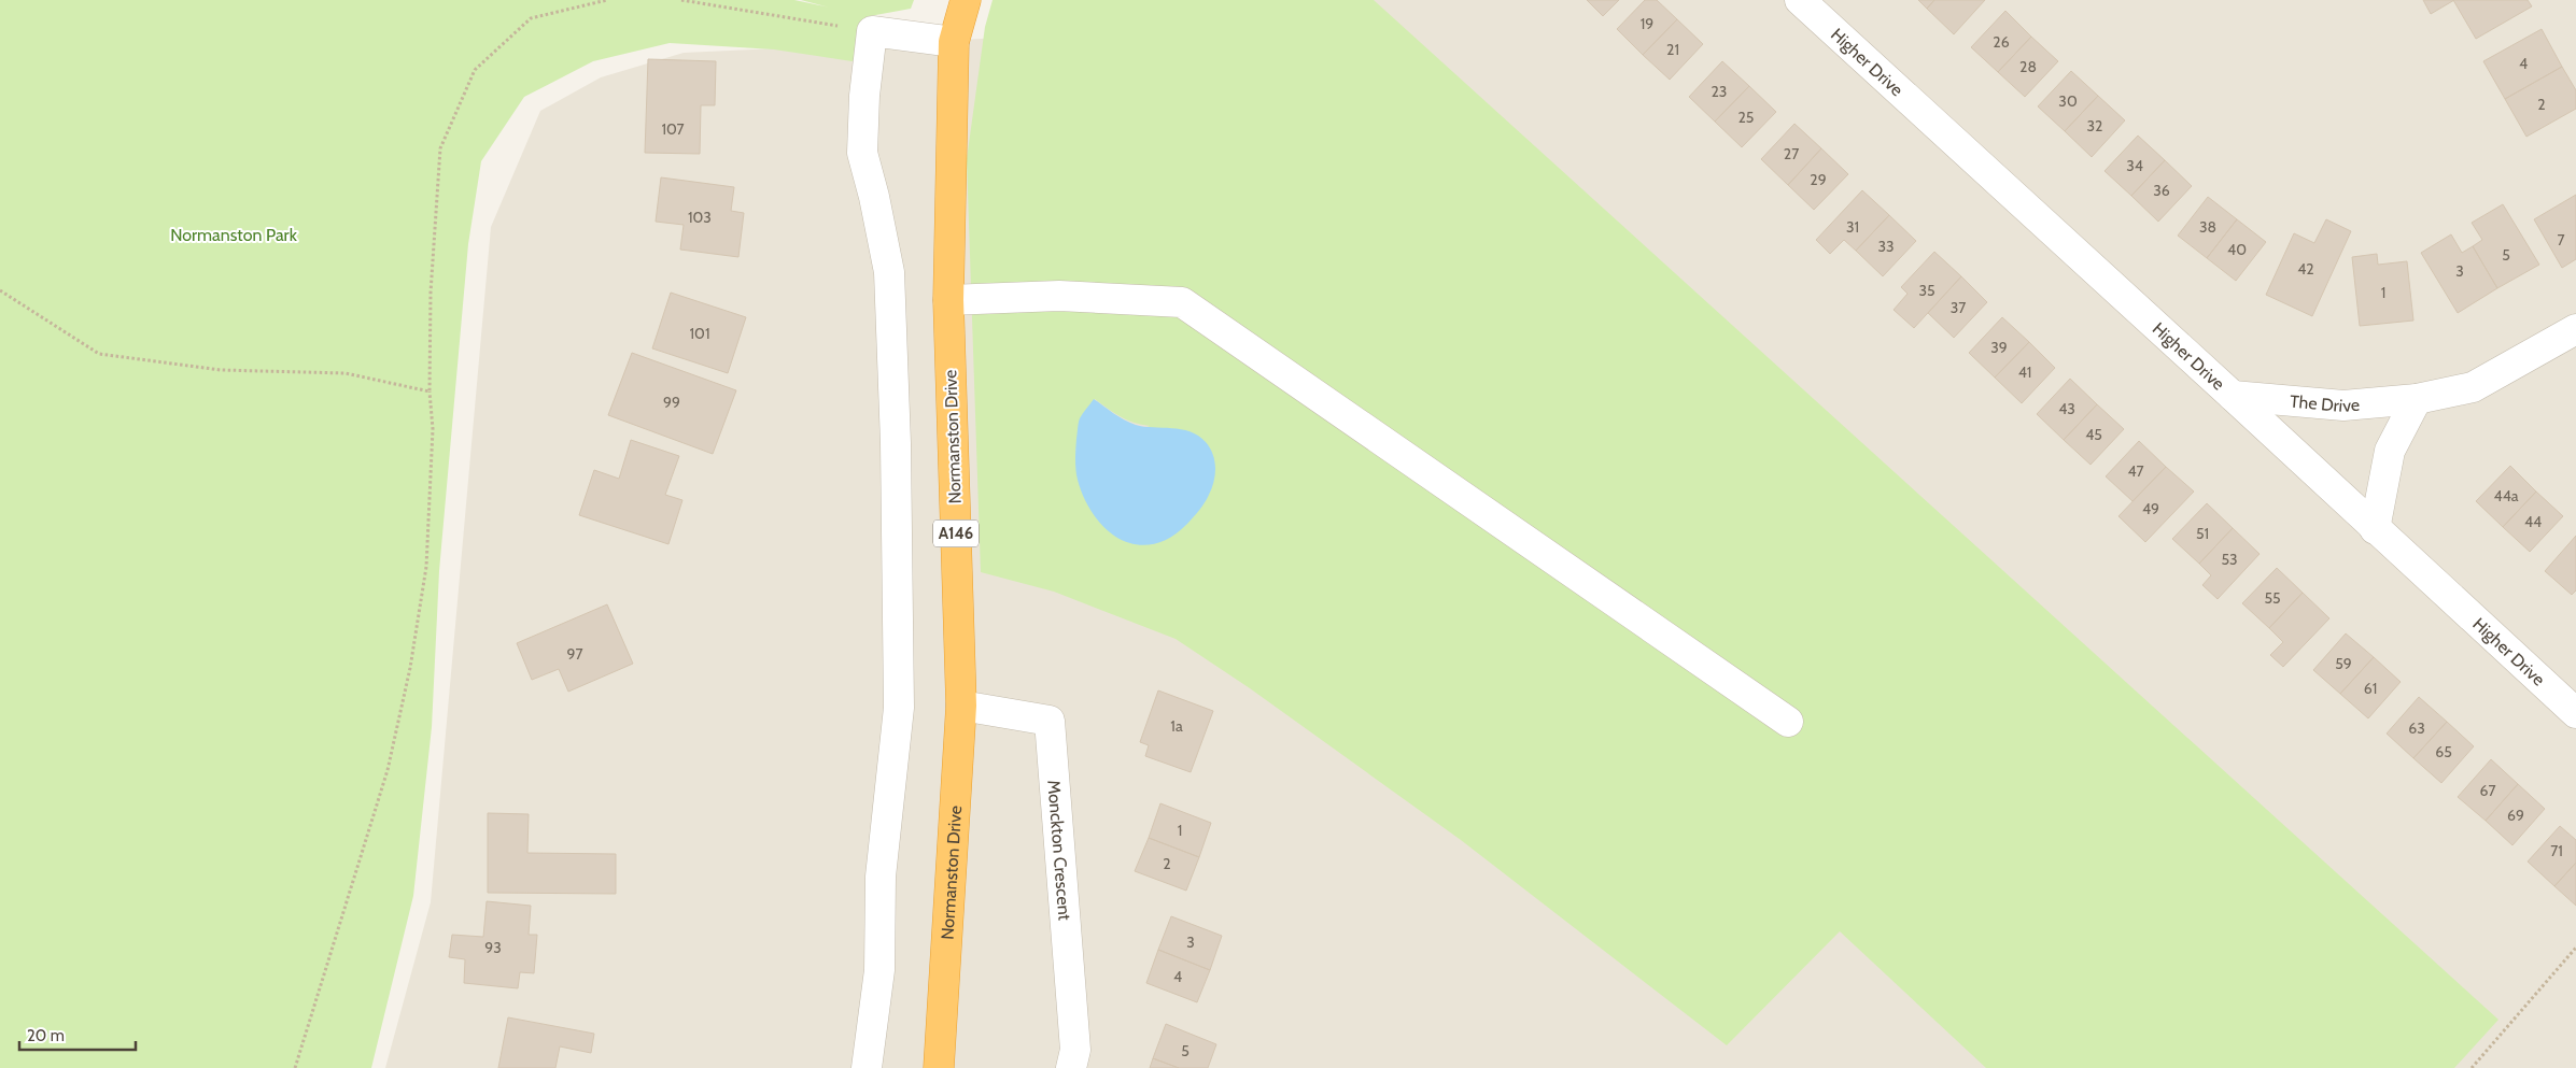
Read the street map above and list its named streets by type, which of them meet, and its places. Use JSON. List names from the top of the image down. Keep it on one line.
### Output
{"streets":{"highway":["Normanston Drive","A146"],"street":["Higher Drive","The Drive","Monckton Crescent"]},"crossings":[["Higher Drive","The Drive"],["Normanston Drive","Monckton Crescent"]],"parks":["Normanston Park"],"house_numbers":["19","26","21","4","28","23","30","2","25","32","107","27","34","29","36","103","31","38","7","33","40","5","42","3","35","1","37","101","39","41","99","43","45","47","44a","49","44","51","53","55","97","59","61","1a","63","65","67","69","1","71","2","3","93","4","5"],"scale_bar":"20 m"}
